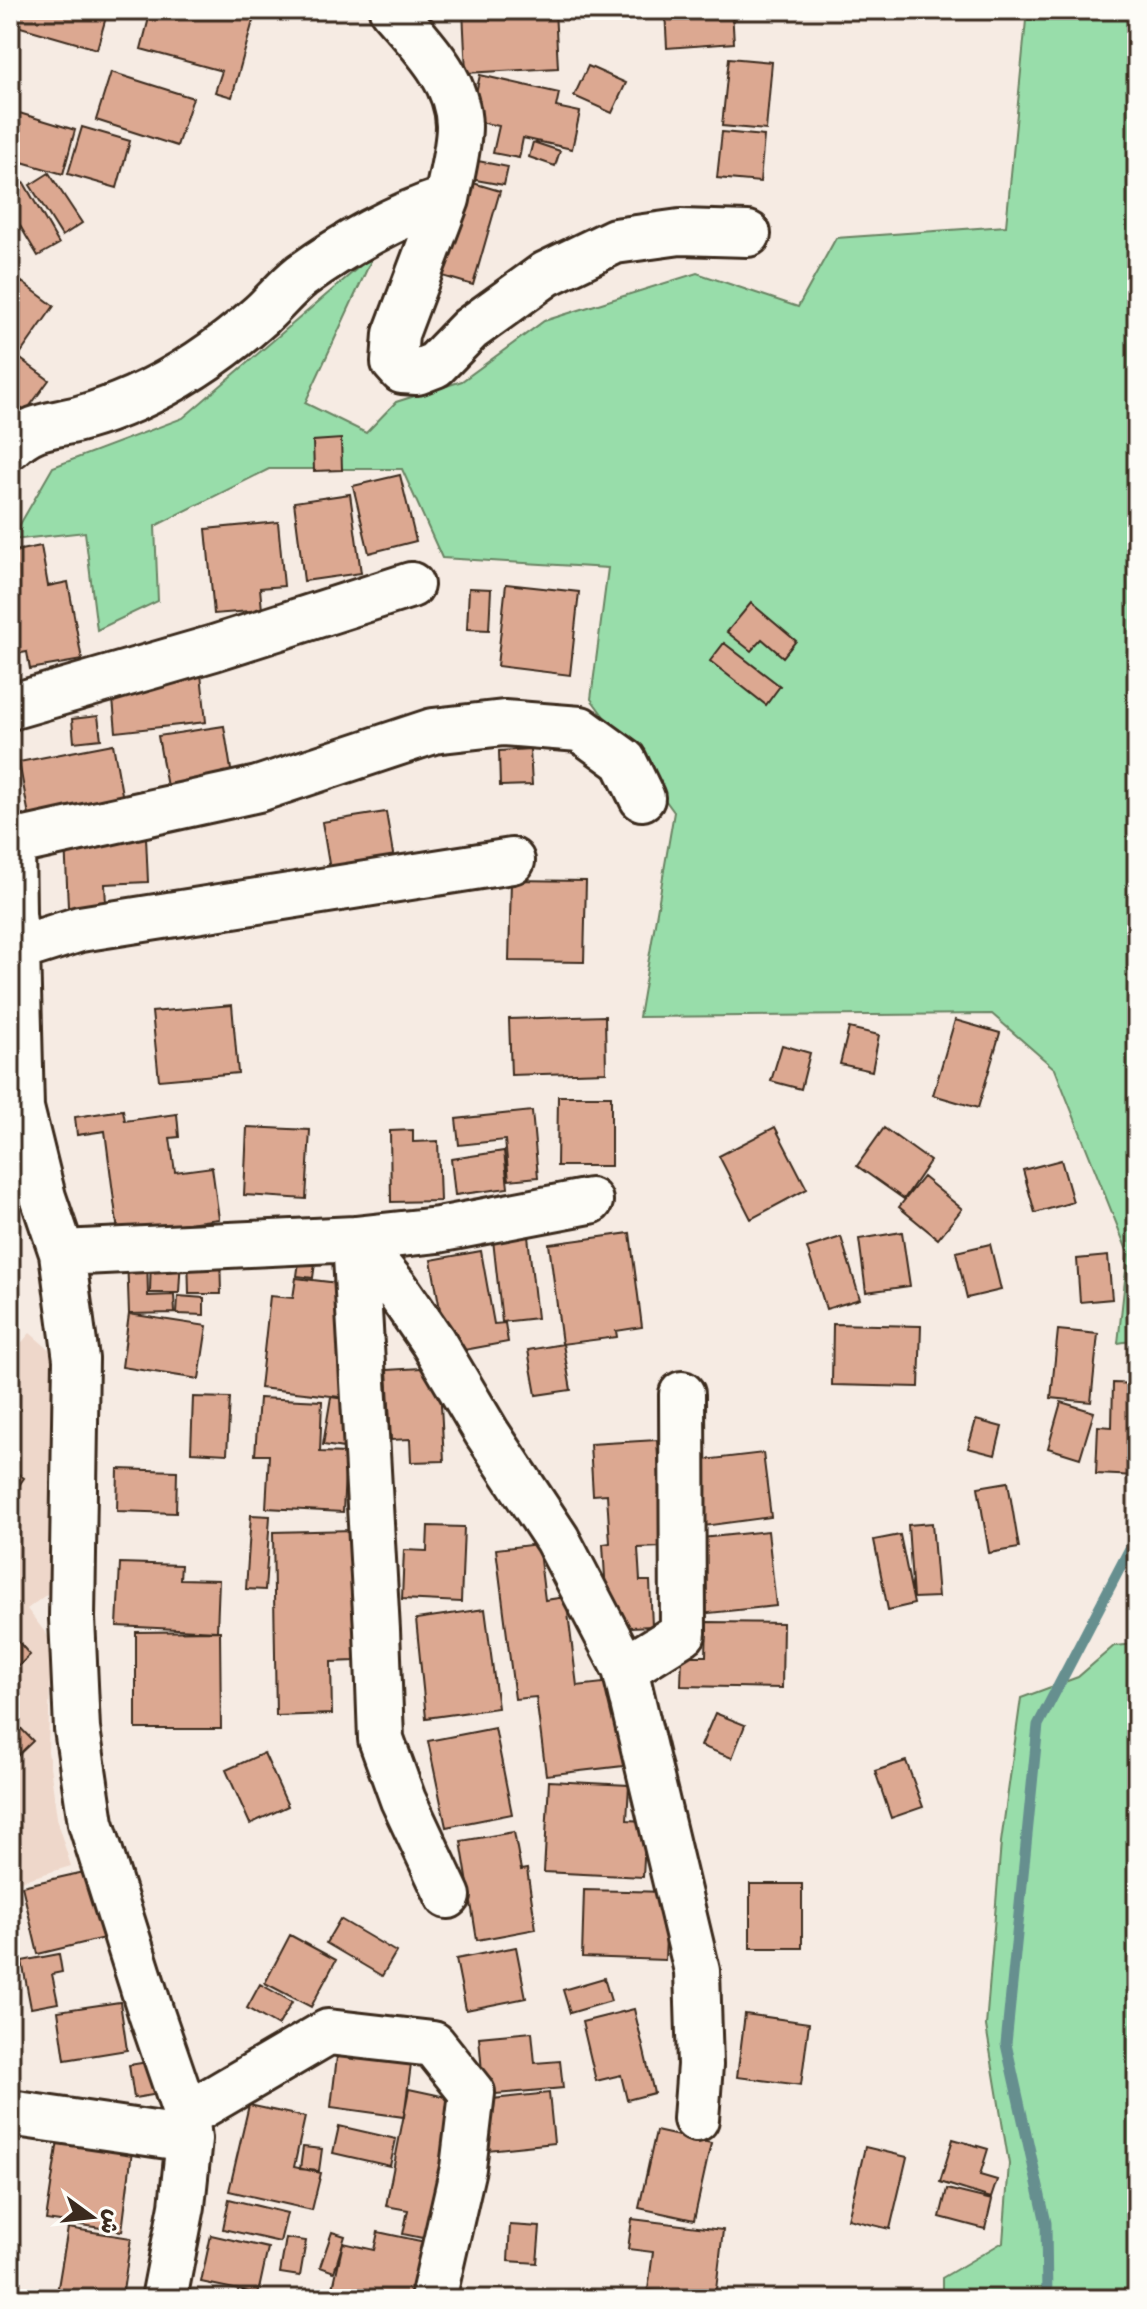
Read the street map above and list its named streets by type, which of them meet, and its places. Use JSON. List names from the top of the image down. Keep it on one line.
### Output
{"north":"right"}
